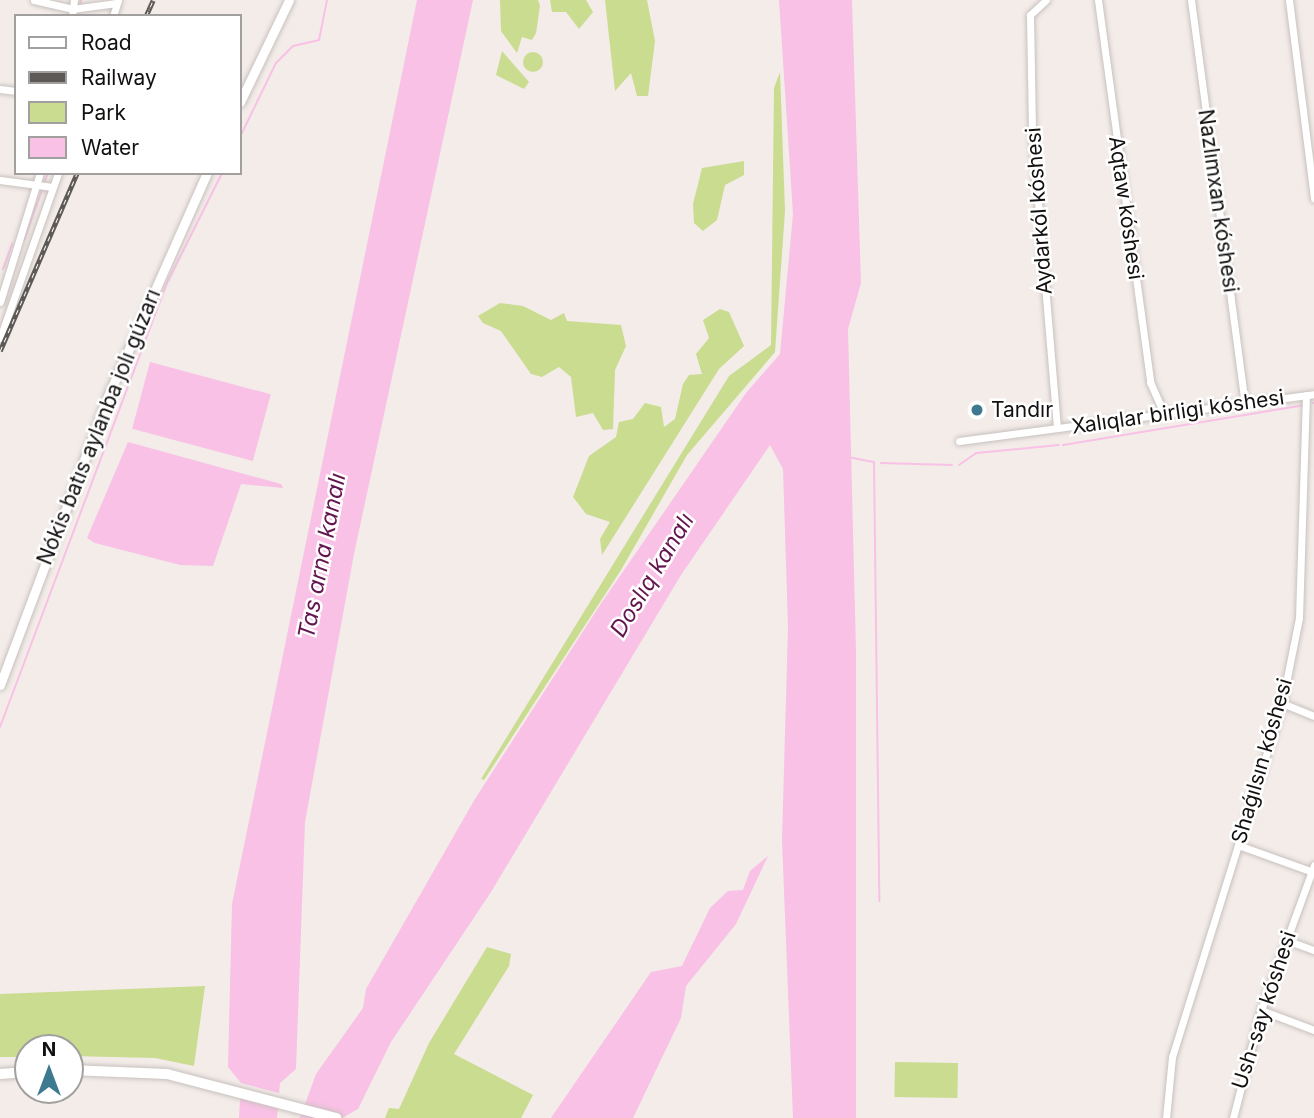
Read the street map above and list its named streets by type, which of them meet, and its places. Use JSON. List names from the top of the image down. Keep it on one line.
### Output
{"streets":{"main road":["Nókis batıs aylanba jolı gúzarı"],"street":["Nazlımxan kóshesi","Aqtaw kóshesi","Aydarkól kóshesi","Xalıqlar birligi kóshesi","Shaǵılsın kóshesi","Ush-say kóshesi"]},"crossings":[["Nazlımxan kóshesi","Xalıqlar birligi kóshesi"],["Aqtaw kóshesi","Xalıqlar birligi kóshesi"],["Aydarkól kóshesi","Xalıqlar birligi kóshesi"],["Xalıqlar birligi kóshesi","Shaǵılsın kóshesi"]],"water":["Tas arna kanalı","Doslıq kanalı"],"places":["Tandır"],"legend":["Road","Railway","Park","Water"],"north":"top"}
